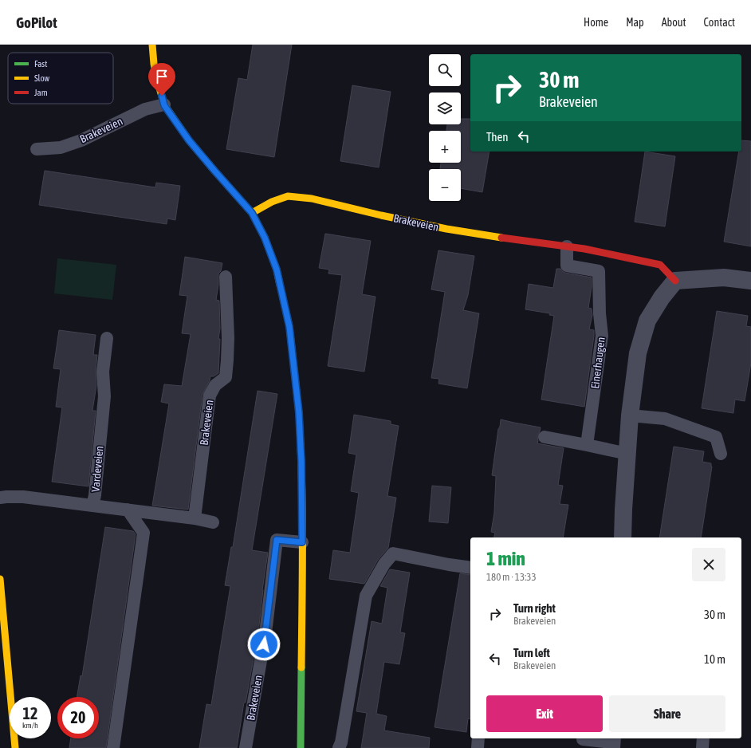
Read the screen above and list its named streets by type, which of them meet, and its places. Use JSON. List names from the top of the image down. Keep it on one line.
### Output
{"streets":{"street":["Brakeveien"],"lane":["Einerhaugen","Vardeveien"]},"crossings":[["Brakeveien","Einerhaugen"]],"legend":["Fast","Slow","Jam"],"page":{"header":"GoPilot","nav":["Home","Map","About","Contact"],"map_buttons":["+","−"],"turn":["30 m","Brakeveien"],"then":"Then","heading":["1 min","180 m · 13:33"],"list":[{"name":"Turn right","note":"Brakeveien","value":"30 m"},{"name":"Turn left","note":"Brakeveien","value":"10 m"}],"buttons":["Exit","Share"],"speed":"12 km/h","limit":"20"}}
